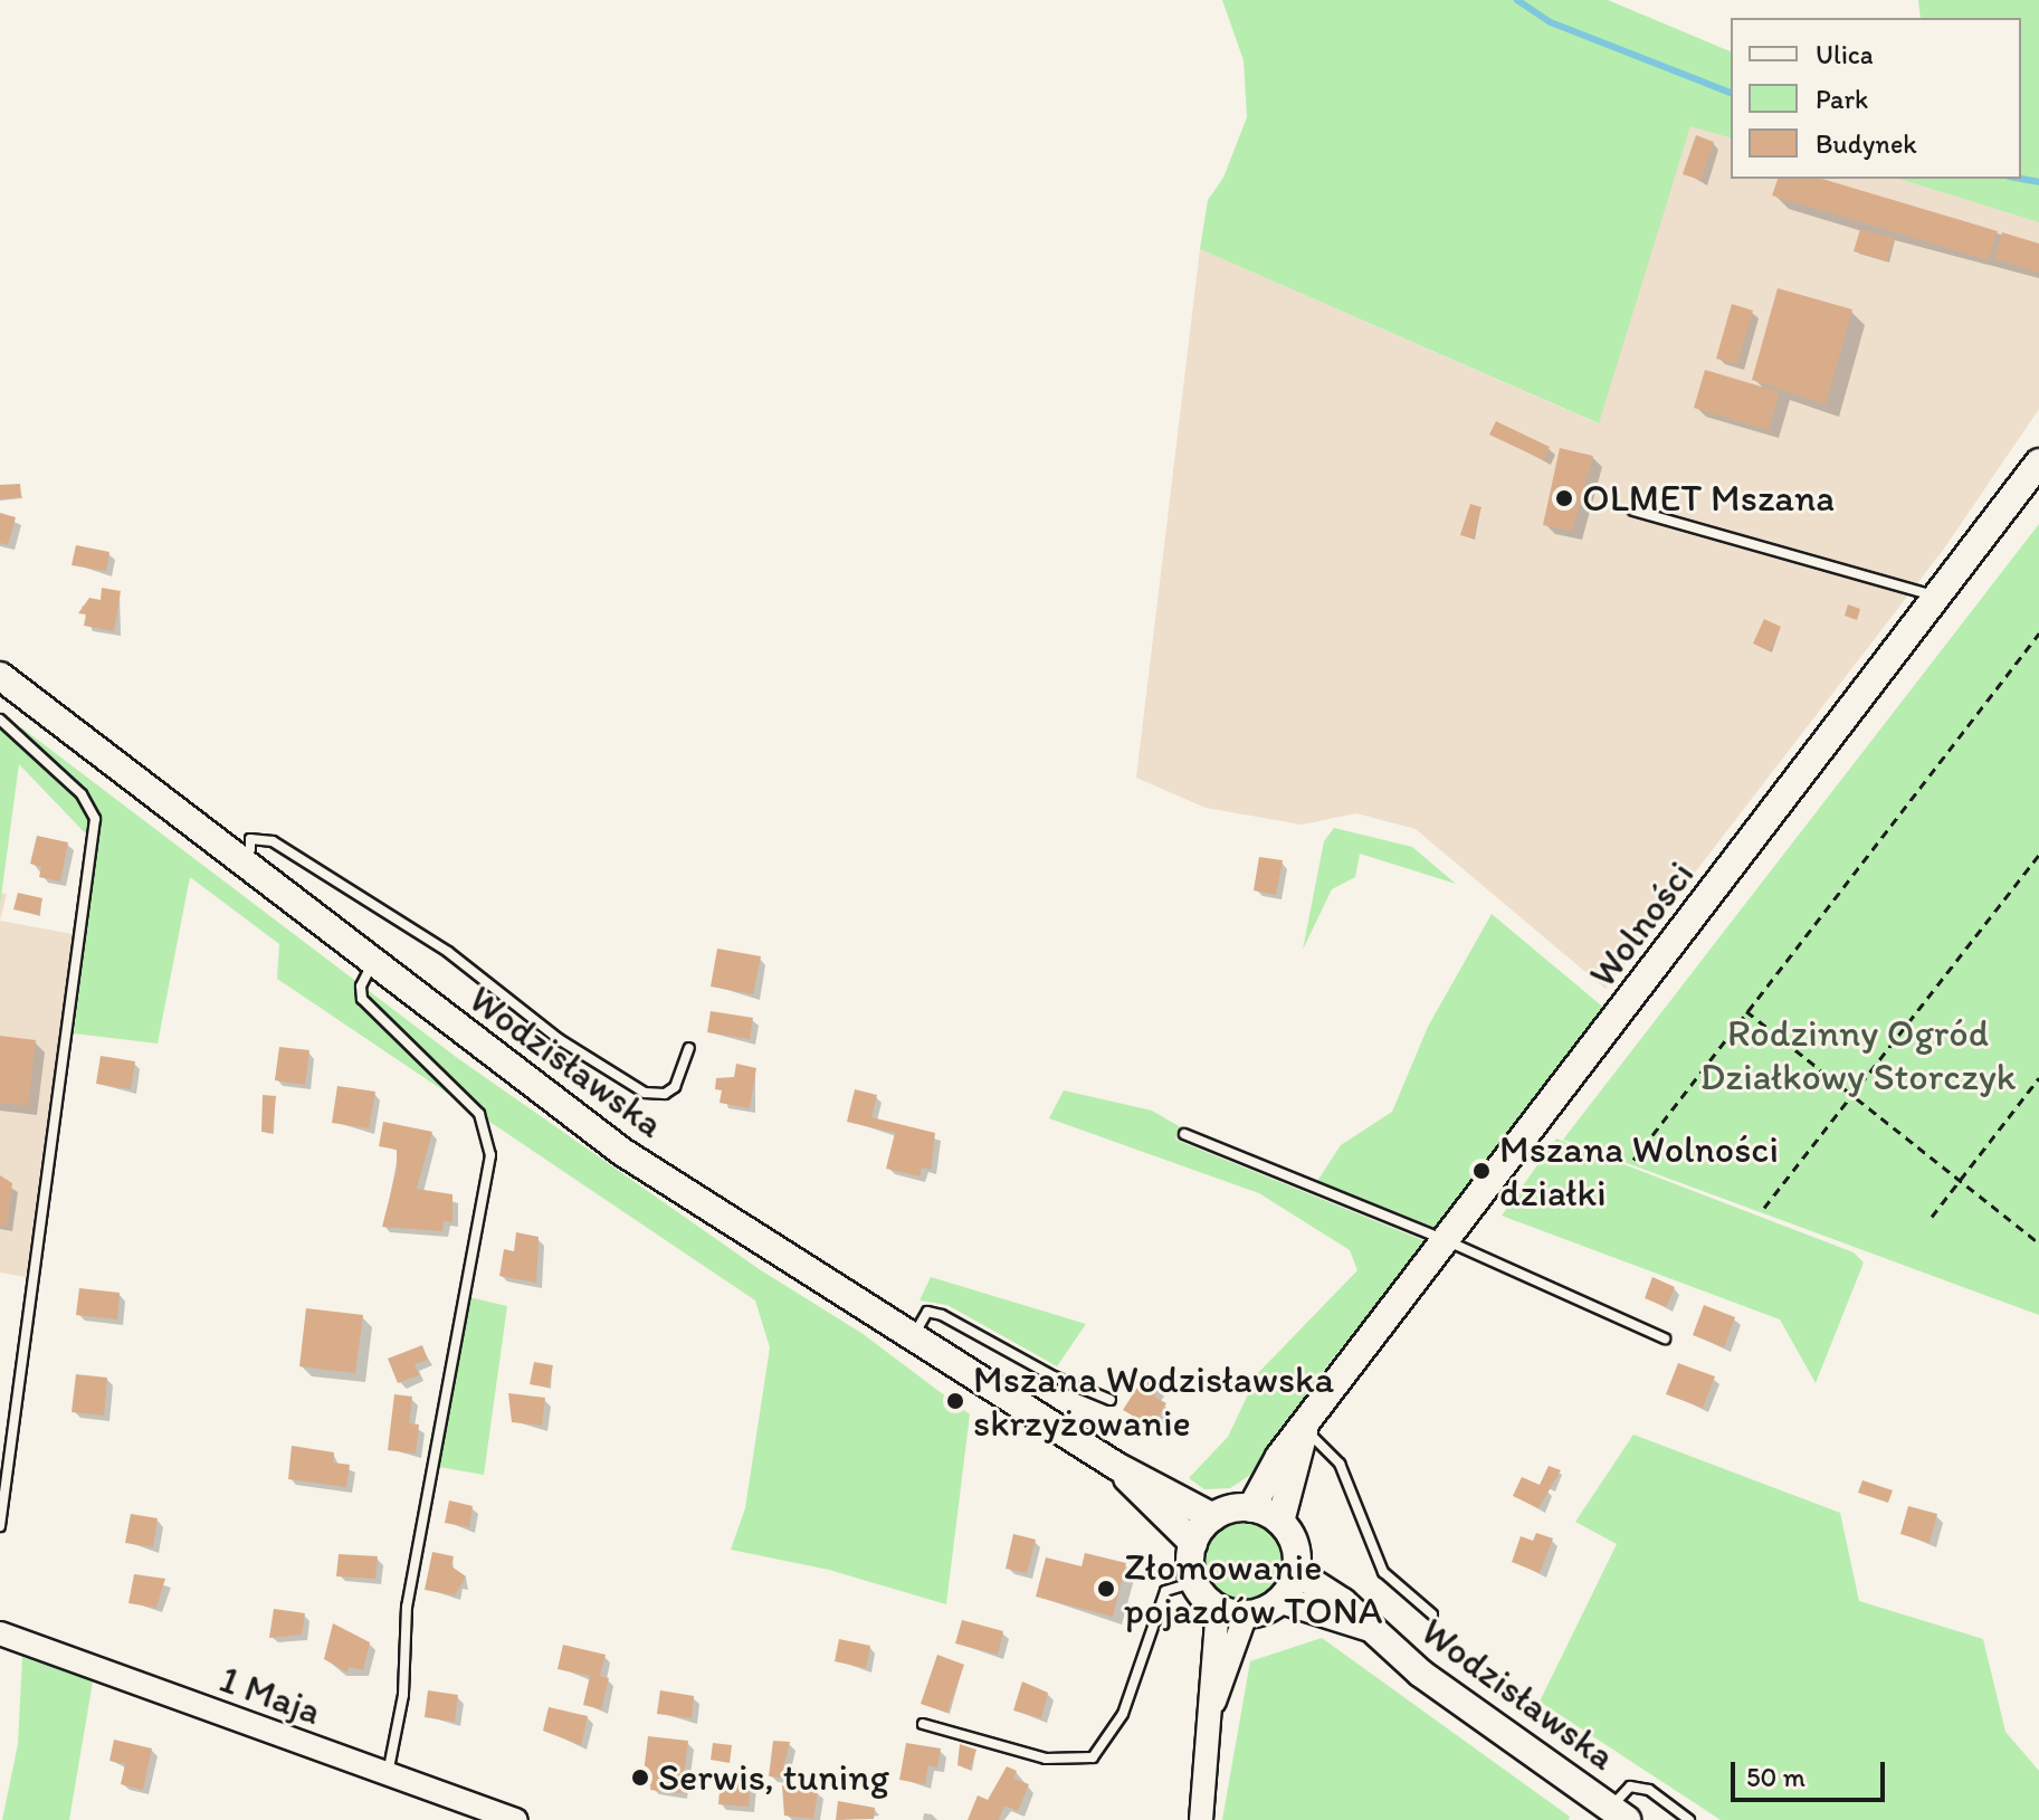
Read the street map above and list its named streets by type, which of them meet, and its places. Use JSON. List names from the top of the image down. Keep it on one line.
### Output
{"streets":{"main road":["Wolności","Wodzisławska"],"street":["1 Maja"]},"crossings":[["Wolności","Wodzisławska"]],"parks":["Rodzinny Ogród Działkowy Storczyk"],"places":["OLMET Mszana","Mszana Wolności działki","Mszana Wodzisławska skrzyżowanie","Złomowanie pojazdów TONA","Serwis, tuning"],"legend":["Ulica","Park","Budynek"],"scale_bar":"50 m"}
